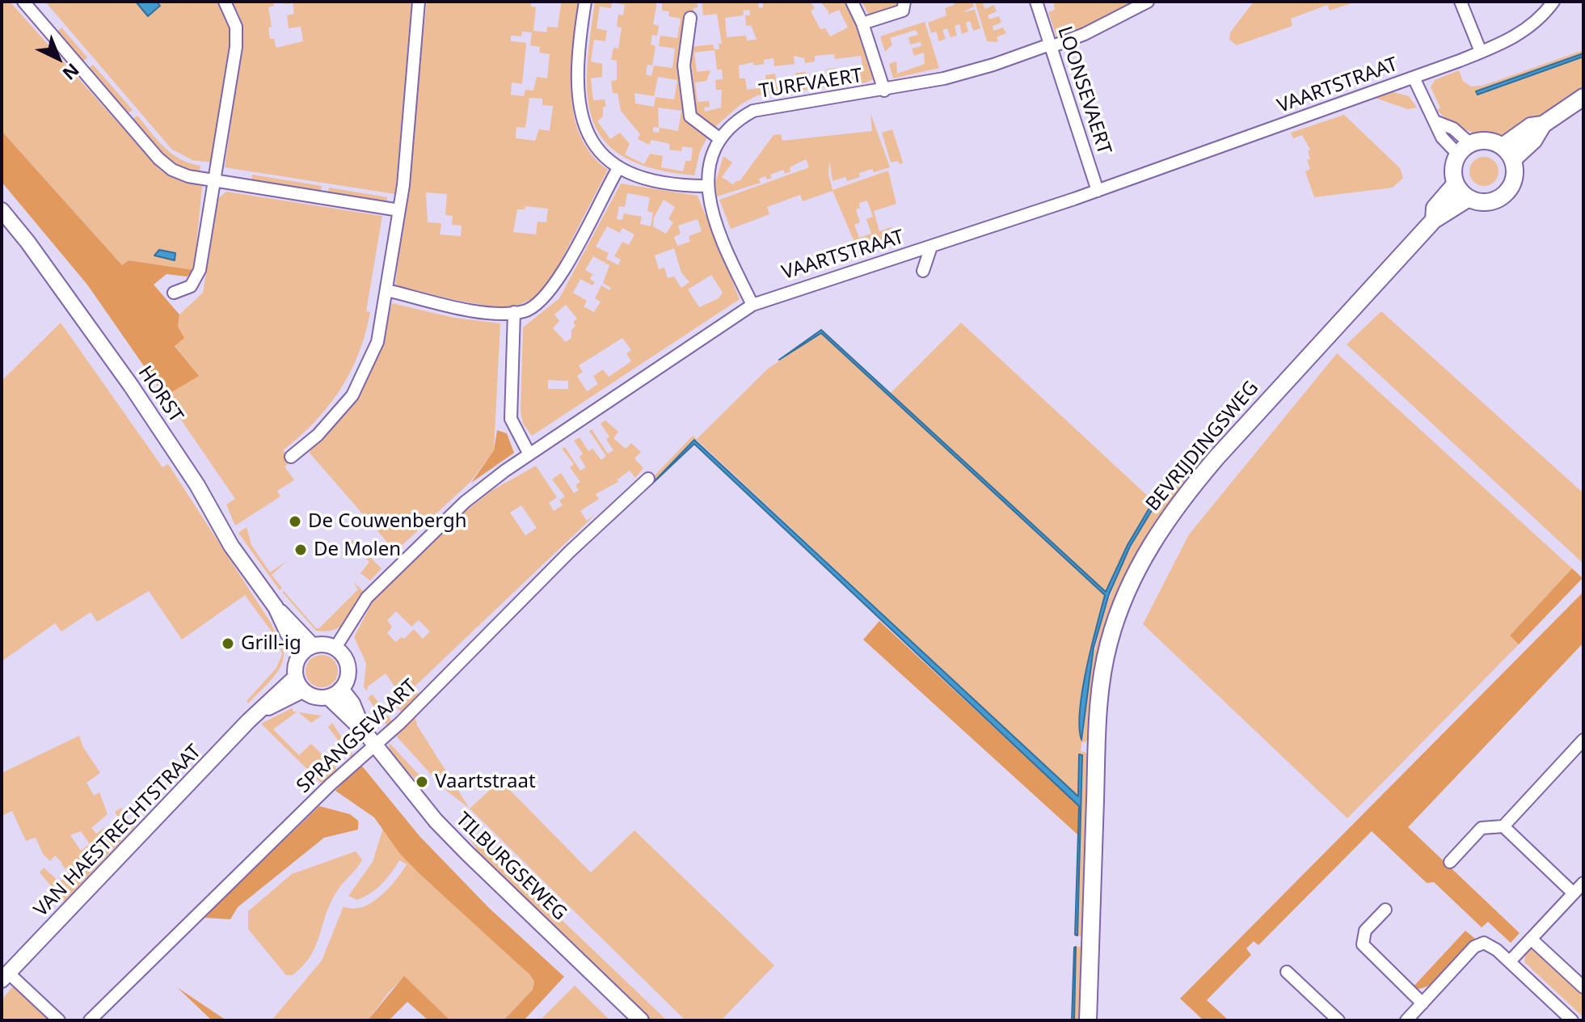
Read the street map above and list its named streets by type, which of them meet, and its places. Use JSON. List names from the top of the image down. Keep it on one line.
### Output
{"streets":{"main road":["BEVRIJDINGSWEG"],"street":["TURFVAERT","VAARTSTRAAT","LOONSEVAERT","HORST","SPRANGSEVAART","VAN HAESTRECHTSTRAAT","TILBURGSEWEG"]},"crossings":[["TURFVAERT","VAARTSTRAAT"],["TURFVAERT","LOONSEVAERT"],["VAARTSTRAAT","LOONSEVAERT"],["VAARTSTRAAT","HORST"],["VAARTSTRAAT","BEVRIJDINGSWEG"],["VAARTSTRAAT","VAN HAESTRECHTSTRAAT"],["VAARTSTRAAT","TILBURGSEWEG"],["HORST","VAN HAESTRECHTSTRAAT"],["HORST","TILBURGSEWEG"],["SPRANGSEVAART","TILBURGSEWEG"],["VAN HAESTRECHTSTRAAT","TILBURGSEWEG"]],"places":["De Couwenbergh","De Molen","Grill-ig","Vaartstraat"],"north":"bottom right"}
